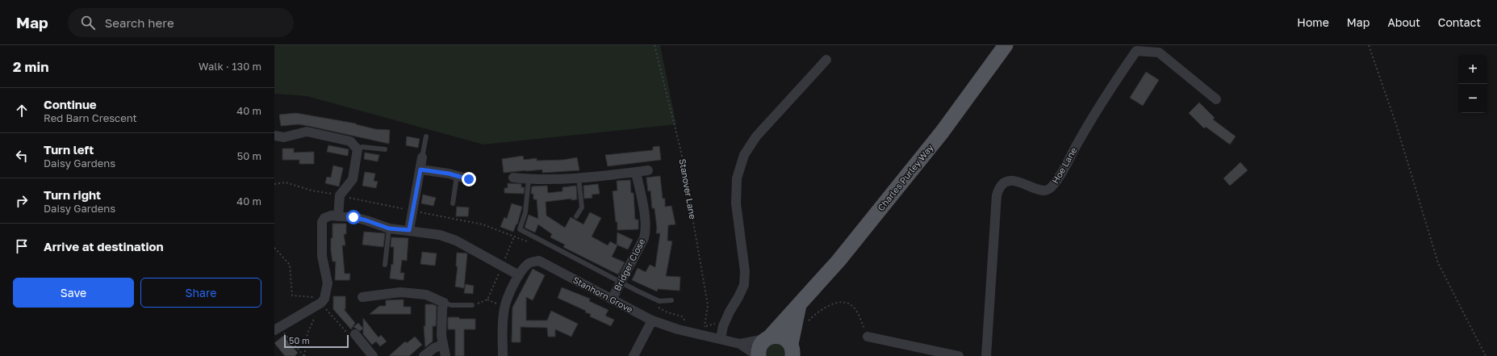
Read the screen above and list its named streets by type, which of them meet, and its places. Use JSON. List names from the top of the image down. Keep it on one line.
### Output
{"streets":{"main road":["Charles Purley Way"],"street":["Hoe Lane","Bridger Close","Stanhorn Grove"],"path":["Stanover Lane"]},"crossings":[["Charles Purley Way","Stanhorn Grove"],["Stanover Lane","Stanhorn Grove"],["Bridger Close","Stanhorn Grove"]],"scale_bar":"50 m","page":{"header":"Map","search":"Search here","nav":["Home","Map","About","Contact"],"heading":["2 min","Walk · 130 m"],"map_buttons":["+","−"],"list":[["Continue","Red Barn Crescent","40 m"],["Turn left","Daisy Gardens","50 m"],["Turn right","Daisy Gardens","40 m"],"Arrive at destination"],"buttons":["Save","Share"],"scale":"50 m"}}
